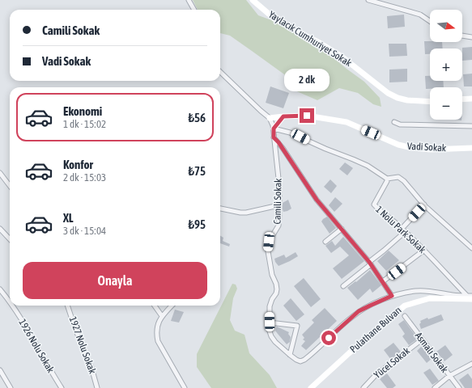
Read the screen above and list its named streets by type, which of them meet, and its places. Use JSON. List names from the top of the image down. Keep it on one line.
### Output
{"streets":{"street":["Yaylacık Cumhuriyet Sokak","Vadi Sokak","Camili Sokak","1 Nolu Park Sokak","Pulathane Bulvarı","1927 Nolu Sokak","1926 Nolu Sokak","Asmalı Sokak","Yücel Sokak"]},"crossings":[["Vadi Sokak","Camili Sokak"],["Camili Sokak","1 Nolu Park Sokak"],["Camili Sokak","Pulathane Bulvarı"],["1 Nolu Park Sokak","Pulathane Bulvarı"],["Asmalı Sokak","Yücel Sokak"]],"north":"right","page":{"map_buttons":["+","−"],"banner":["Camili Sokak","Vadi Sokak"],"bubble":"2 dk","list":[{"name":"Ekonomi","note":"1 dk · 15:02","value":"₺56"},{"name":"Konfor","note":"2 dk · 15:03","value":"₺75"},{"name":"XL","note":"3 dk · 15:04","value":"₺95"}],"buttons":"Onayla"}}
